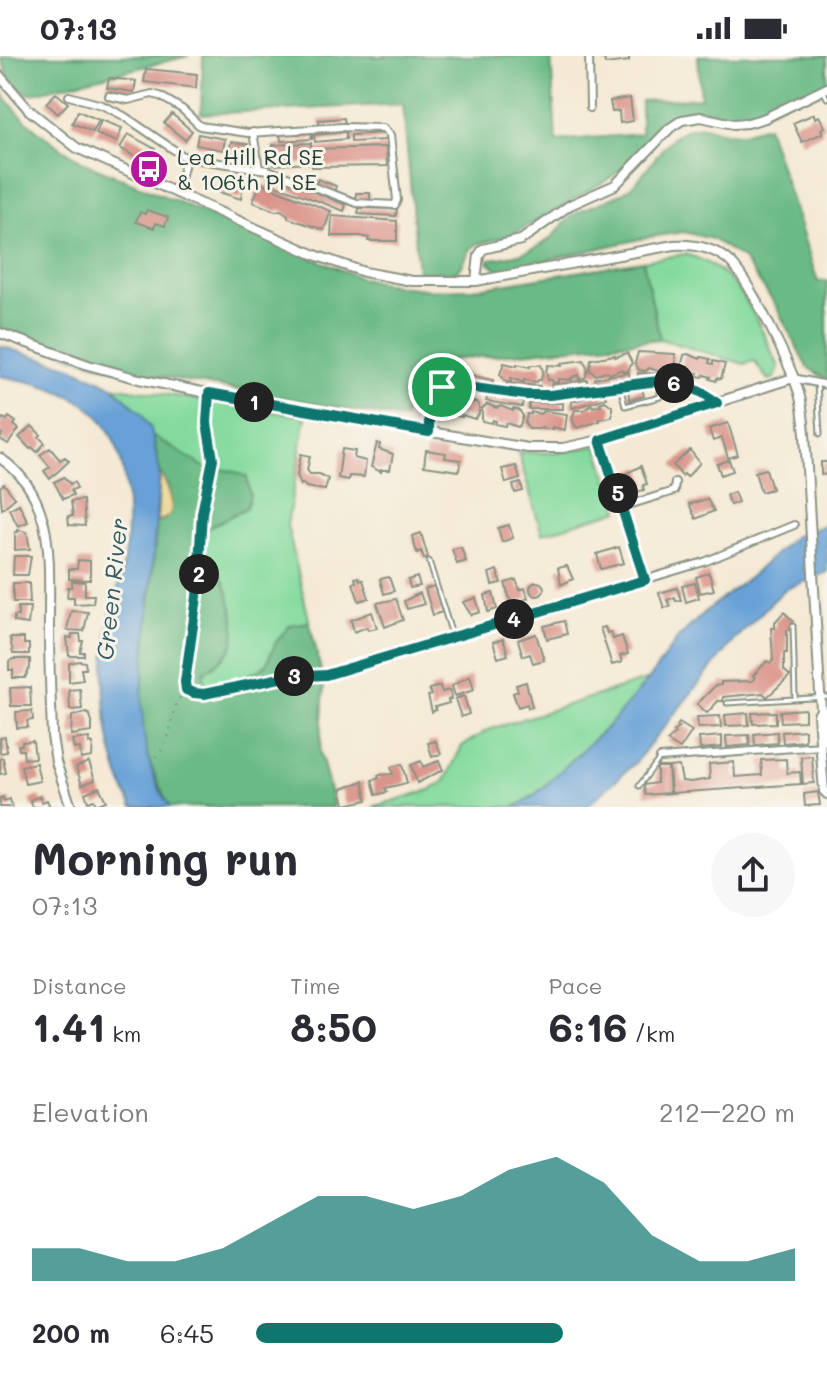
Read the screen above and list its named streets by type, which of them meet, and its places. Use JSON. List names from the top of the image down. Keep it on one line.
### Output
{"water":["Green River"],"places":{"bus stop":["Lea Hill Rd SE & 106th Pl SE"]},"page":{"status":"07:13","pins":["6","1","5","2","4","3"],"heading":["Morning run","07:13"],"stats":[["Distance","1.41 km"],["Time","8:50"],["Pace","6:16 /km"]],"chart":["Elevation","212–220 m"],"list":[{"name":"200 m","note":"6:45"}]}}
